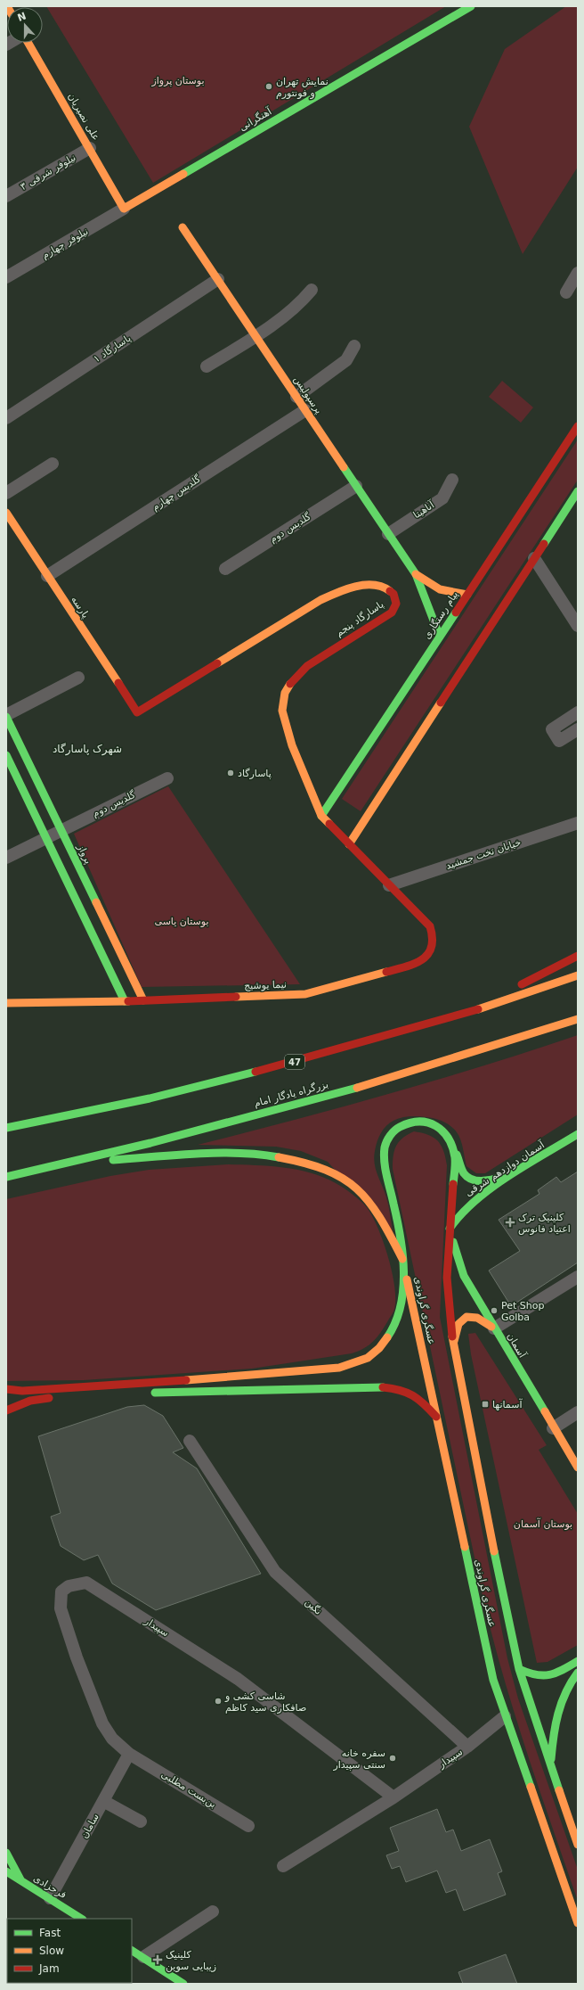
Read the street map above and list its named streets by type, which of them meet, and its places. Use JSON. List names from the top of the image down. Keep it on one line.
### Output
{"streets":{"main road":["علی نصیریان","آهنگرانی","پرسپولیس","پارسه","پیام رستگاری","پاسارگاد پنجم","پرواز","نیما یوشیج","47","بزرگراه یادگار امام","آسمان دوازدهم شرقی","عسگری گراوندی","آسمان","فرحزادی"],"street":["نیلوفر شرقی ۳","نیلوفر چهارم","پاسارگاد ۱","گلدیس چهارم","آناهیتا","گلدیس دوم","خیابان تخت جمشید","نگین","سپیدار","بن‌بست مطلبی","سامان"]},"crossings":[["علی نصیریان","آهنگرانی"],["علی نصیریان","نیلوفر شرقی ۳"],["علی نصیریان","نیلوفر چهارم"],["آهنگرانی","نیلوفر چهارم"],["پاسارگاد ۱","پرسپولیس"],["پرسپولیس","گلدیس چهارم"],["پرسپولیس","آناهیتا"],["پرسپولیس","گلدیس دوم"],["پرسپولیس","پیام رستگاری"],["گلدیس چهارم","پارسه"],["گلدیس دوم","پرواز"],["پارسه","پاسارگاد پنجم"],["پیام رستگاری","پاسارگاد پنجم"],["پیام رستگاری","نیما یوشیج"],["پاسارگاد پنجم","نیما یوشیج"],["پرواز","نیما یوشیج"],["خیابان تخت جمشید","نیما یوشیج"],["آسمان دوازدهم شرقی","عسگری گراوندی"],["آسمان دوازدهم شرقی","آسمان"],["عسگری گراوندی","آسمان"],["عسگری گراوندی","سپیدار"],["نگین","سپیدار"],["سپیدار","بن‌بست مطلبی"],["سپیدار","سامان"],["بن‌بست مطلبی","سامان"],["سامان","فرحزادی"]],"districts":["شهرک پاسارگاد"],"parks":["بوستان پرواز","بوستان یاسی","بوستان آسمان"],"places":{"other":["نمایش تهران و فونتورم","پاسارگاد","Pet Shop Golba","شاسی کشی و صافکاری سید کاظم","سفره خانه سنتی سپیدار"],"health":["کلینیک ترک اعتیاد فانوس","کلینیک زیبایی سوین"],"transit":["آسمانها"]},"legend":["Fast","Slow","Jam"],"north":"top"}
